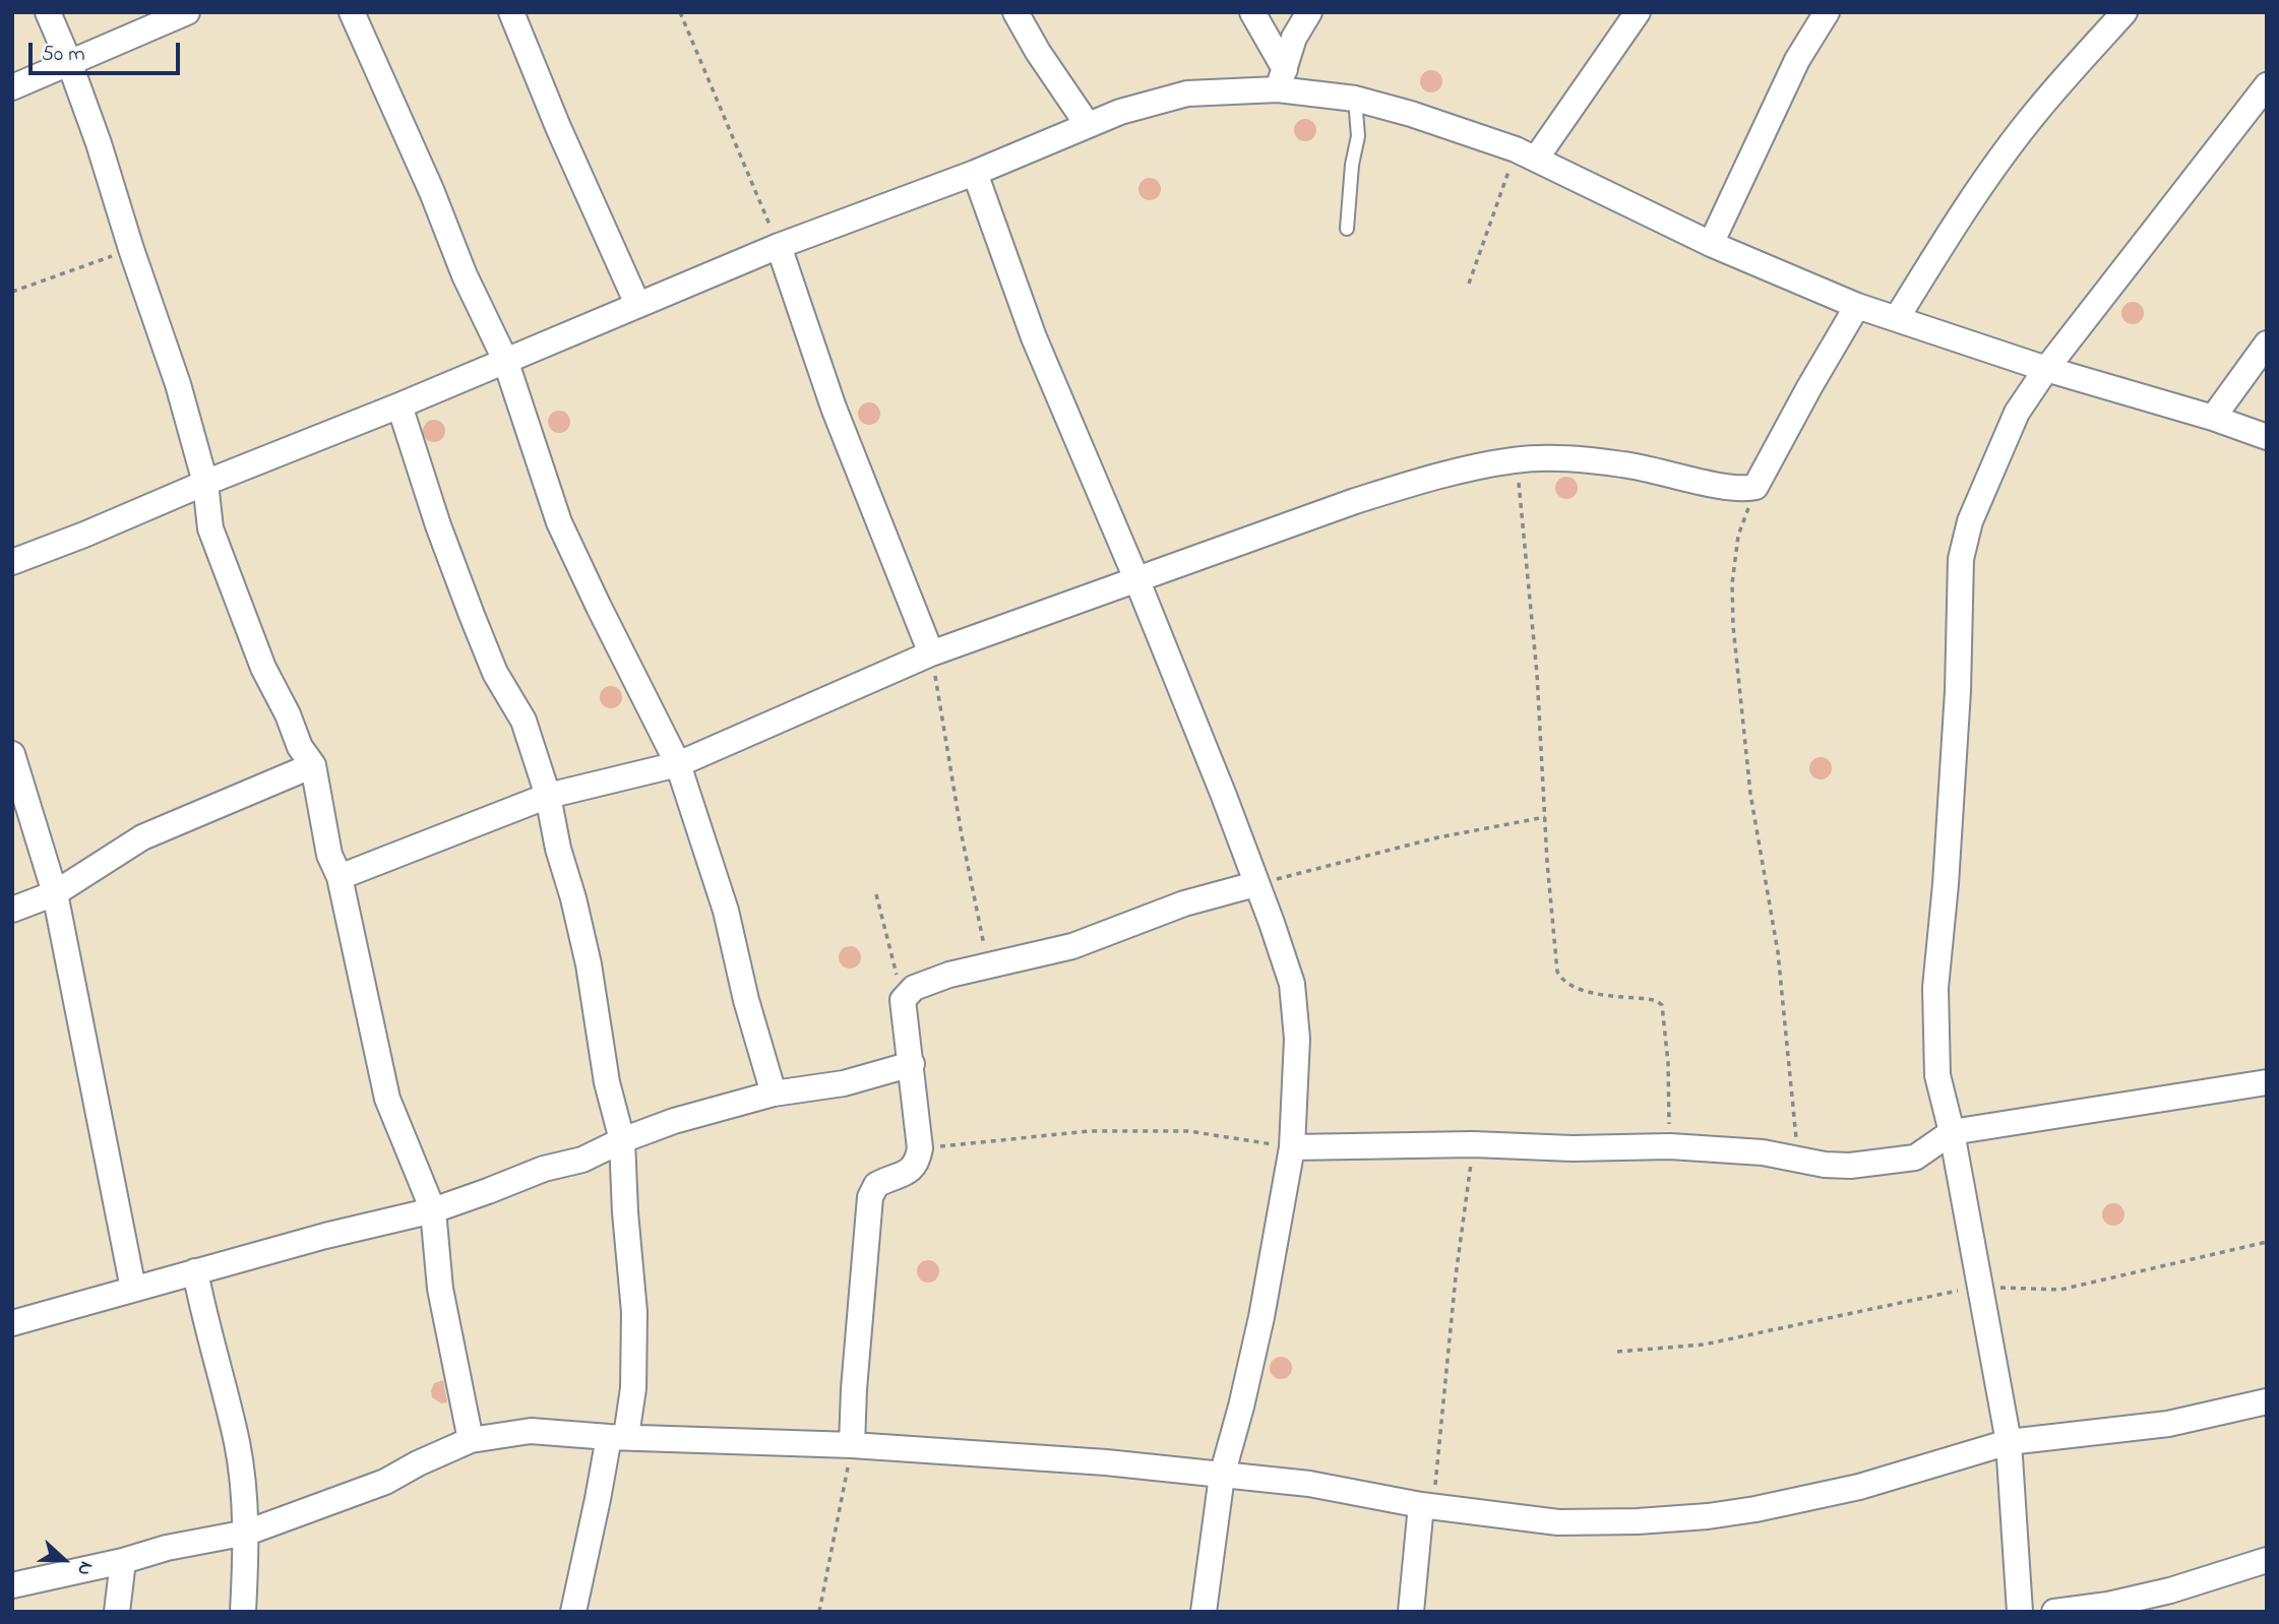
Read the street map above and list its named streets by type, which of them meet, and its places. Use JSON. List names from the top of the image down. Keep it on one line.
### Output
{"scale_bar":"50 m","north":"right"}
